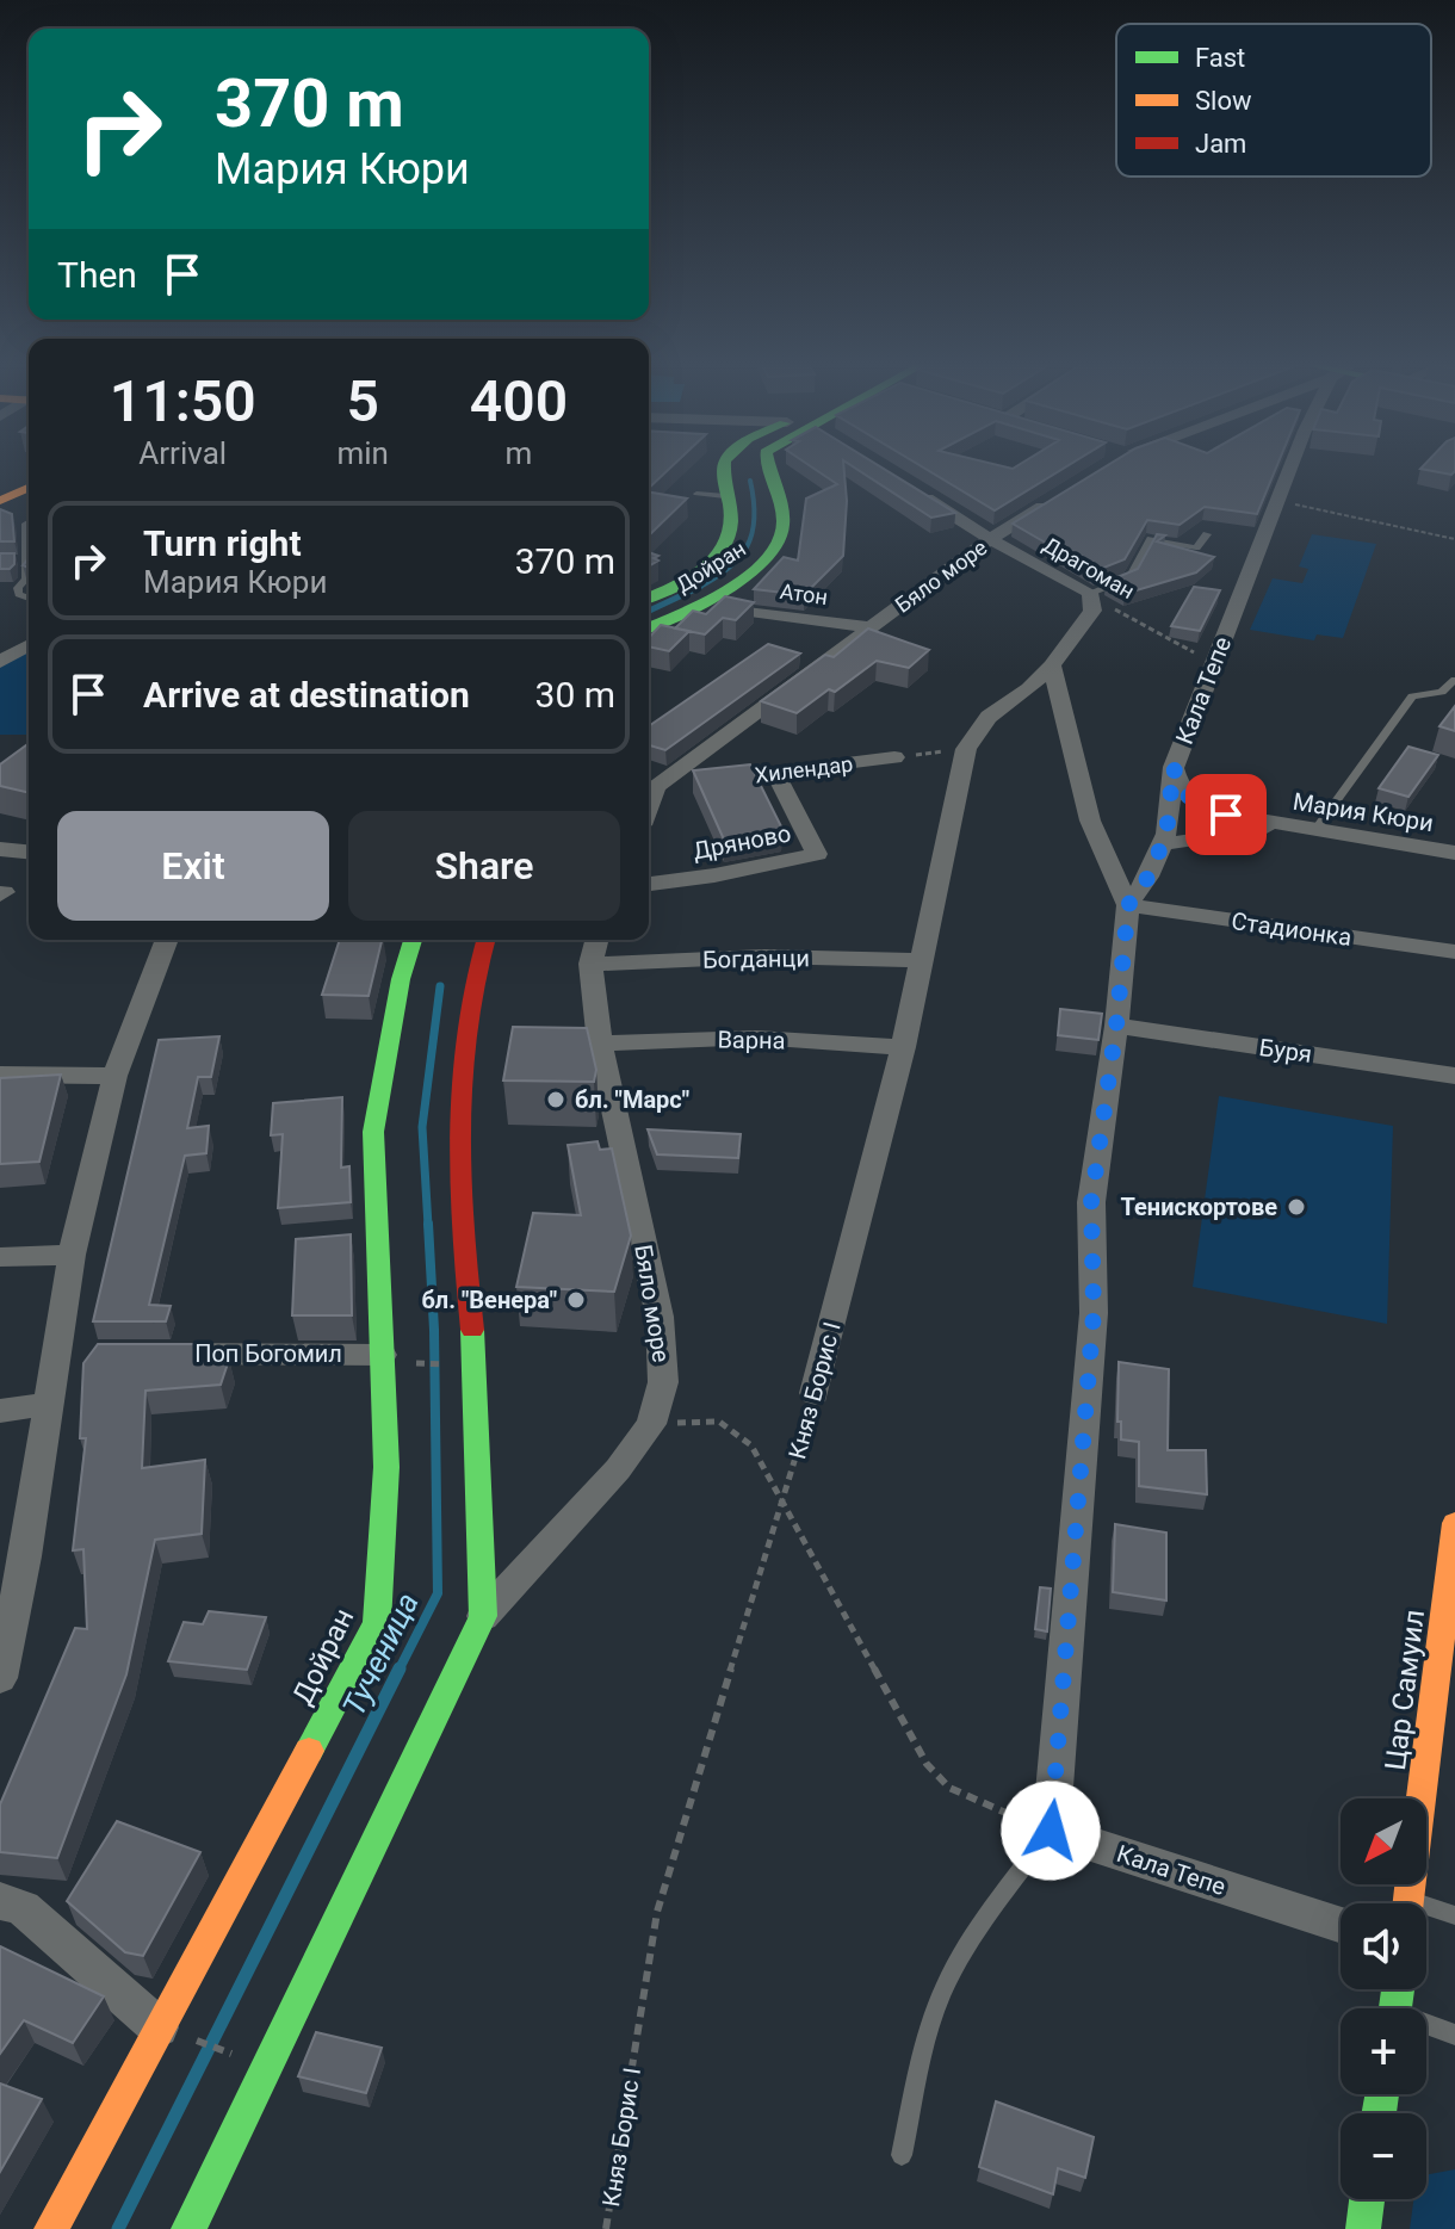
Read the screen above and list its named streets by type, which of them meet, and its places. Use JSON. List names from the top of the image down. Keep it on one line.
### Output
{"streets":{"main road":["Дойран","Цар Самуил"],"street":["Драгоман","Бяло море","Атон","Кала Тепе","Хилендар","Мария Кюри","Дряново","Стадионка","Богданци","Варна","Буря","Поп Богомил","Княз Борис I"]},"crossings":[["Дойран","Поп Богомил"],["Драгоман","Бяло море"],["Драгоман","Кала Тепе"],["Драгоман","Княз Борис I"],["Бяло море","Атон"],["Бяло море","Богданци"],["Бяло море","Варна"],["Кала Тепе","Мария Кюри"],["Кала Тепе","Стадионка"],["Кала Тепе","Буря"],["Хилендар","Дряново"],["Богданци","Княз Борис I"],["Варна","Княз Борис I"]],"water":["Тученица"],"places":["бл. \"Марс\"","Тенискортове","бл. \"Венера\""],"legend":["Fast","Slow","Jam"],"north":"bottom left","page":{"turn":["370 m","Мария Кюри"],"then":"Then","eta":["11:50","Arrival","5","min","400","m"],"list":[{"name":"Turn right","note":"Мария Кюри","value":"370 m"},{"name":"Arrive at destination","value":"30 m"}],"buttons":["Exit","Share"],"map_buttons":["+","−"]}}
